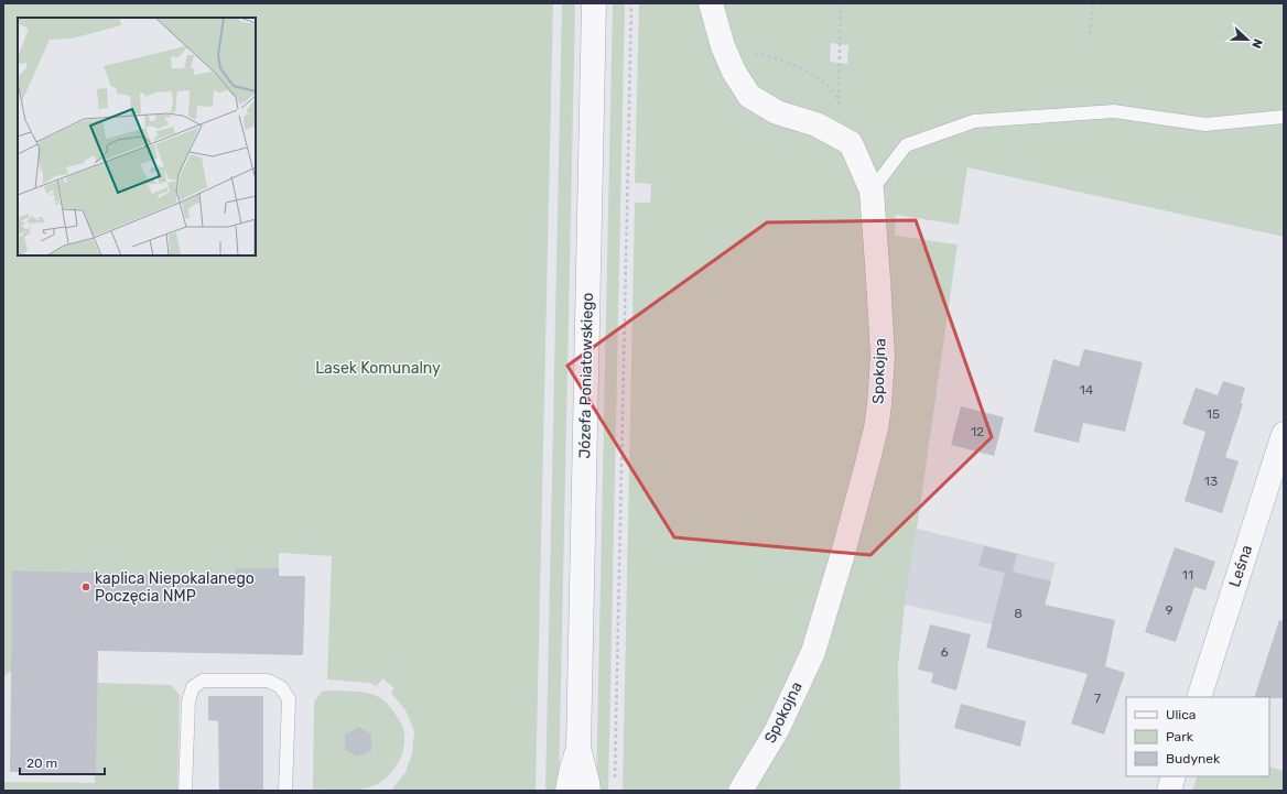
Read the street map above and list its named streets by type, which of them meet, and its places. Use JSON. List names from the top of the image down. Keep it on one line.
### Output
{"streets":{"street":["Spokojna","Józefa Poniatowskiego","Leśna"]},"parks":["Lasek Komunalny"],"places":["kaplica Niepokalanego Poczęcia NMP"],"house_numbers":["14","15","12","13","11","9","8","6","7"],"legend":["Ulica","Park","Budynek"],"scale_bar":"20 m","north":"right"}
